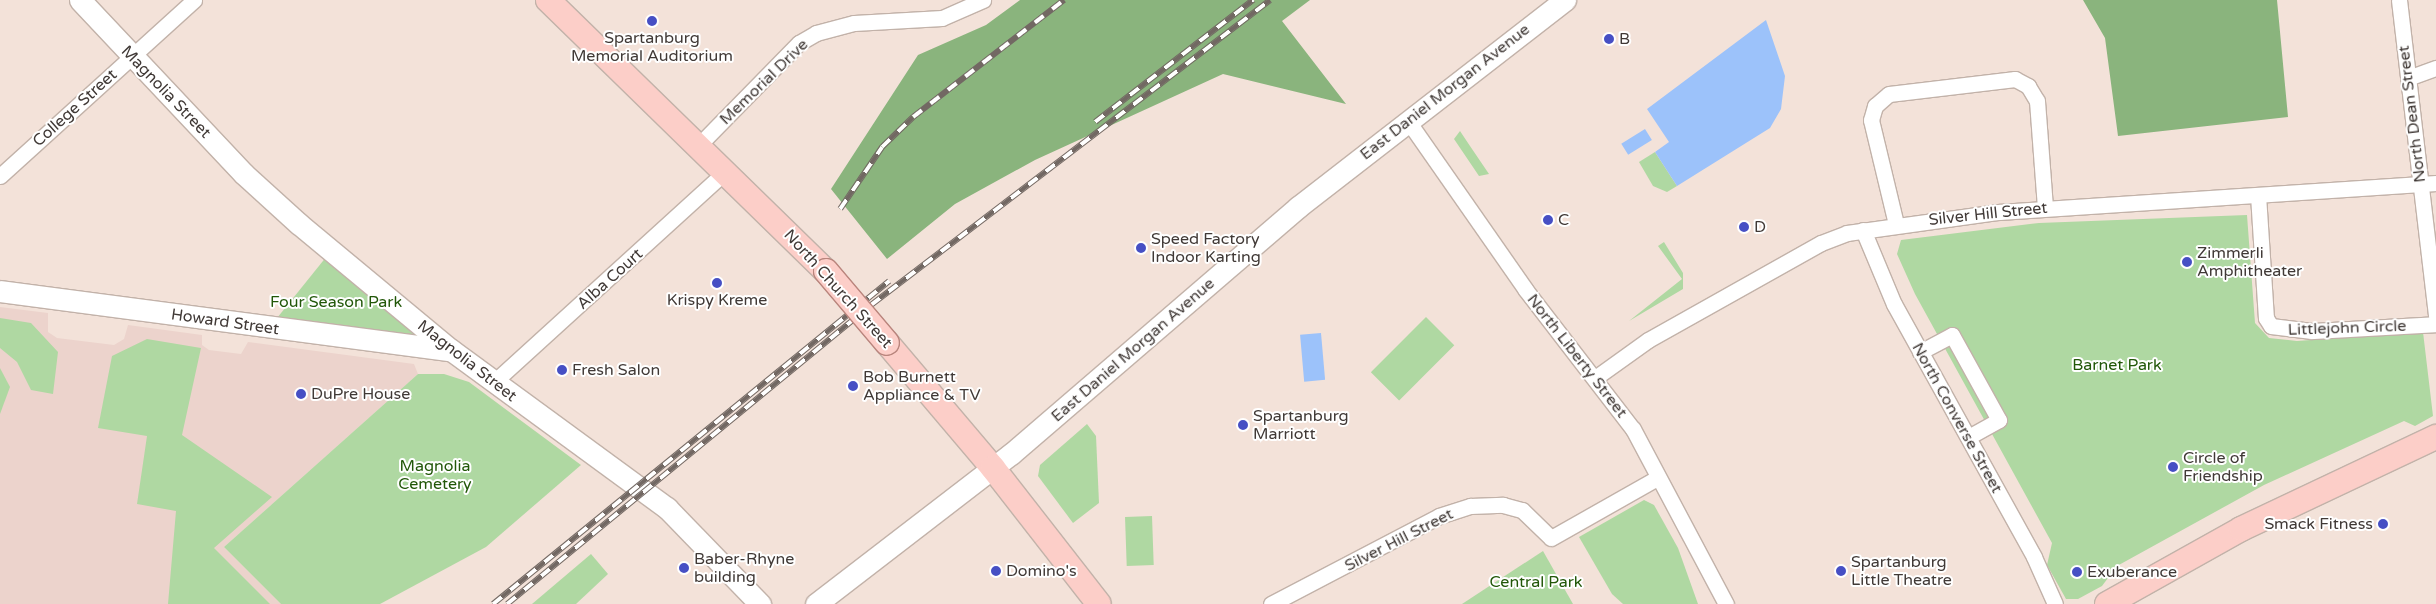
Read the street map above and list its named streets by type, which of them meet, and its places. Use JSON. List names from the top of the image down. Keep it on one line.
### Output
{"streets":{"main road":["North Church Street"],"street":["Memorial Drive","Magnolia Street","East Daniel Morgan Avenue","College Street","North Dean Street","Silver Hill Street","Alba Court","Howard Street","Littlejohn Circle","North Liberty Street","North Converse Street"]},"crossings":[["Memorial Drive","North Church Street"],["Magnolia Street","College Street"],["Magnolia Street","Alba Court"],["Magnolia Street","Howard Street"],["East Daniel Morgan Avenue","North Church Street"],["East Daniel Morgan Avenue","North Liberty Street"],["North Dean Street","Silver Hill Street"],["Silver Hill Street","Littlejohn Circle"],["Silver Hill Street","North Liberty Street"],["Silver Hill Street","North Converse Street"],["Alba Court","North Church Street"]],"parks":["Four Season Park","Barnet Park","Magnolia Cemetery","Central Park"],"places":["Spartanburg Memorial Auditorium","B","C","D","Speed Factory Indoor Karting","Zimmerli Amphitheater","Krispy Kreme","Fresh Salon","Bob Burnett Appliance & TV","DuPre House","Spartanburg Marriott","Circle of Friendship","Smack Fitness","Baber-Rhyne building","Domino's","Spartanburg Little Theatre","Exuberance"]}
